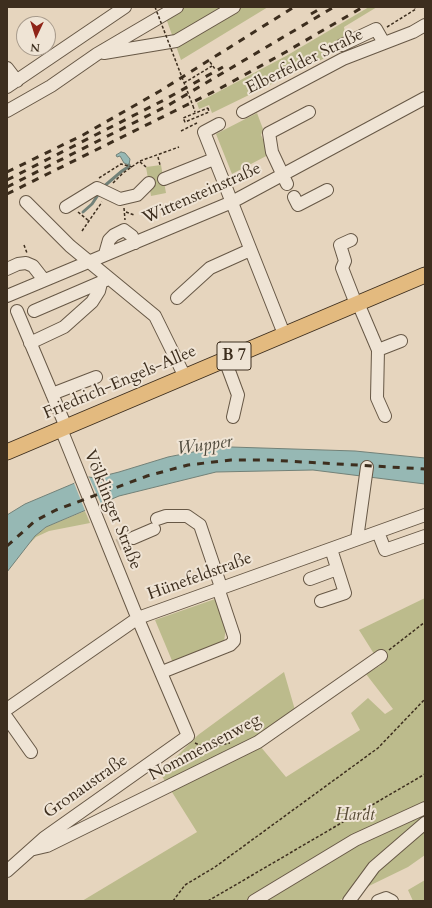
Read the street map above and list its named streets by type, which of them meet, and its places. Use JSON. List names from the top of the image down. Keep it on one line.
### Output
{"streets":{"main road":["B 7","Friedrich-Engels-Allee"],"street":["Elberfelder Straße","Wittensteinstraße","Völklinger Straße","Hünefeldstraße","Nommensenweg","Gronaustraße"]},"crossings":[["Friedrich-Engels-Allee","Völklinger Straße"],["Völklinger Straße","Hünefeldstraße"],["Völklinger Straße","Gronaustraße"],["Nommensenweg","Gronaustraße"]],"water":["Wupper"],"parks":["Hardt"],"north":"bottom"}
